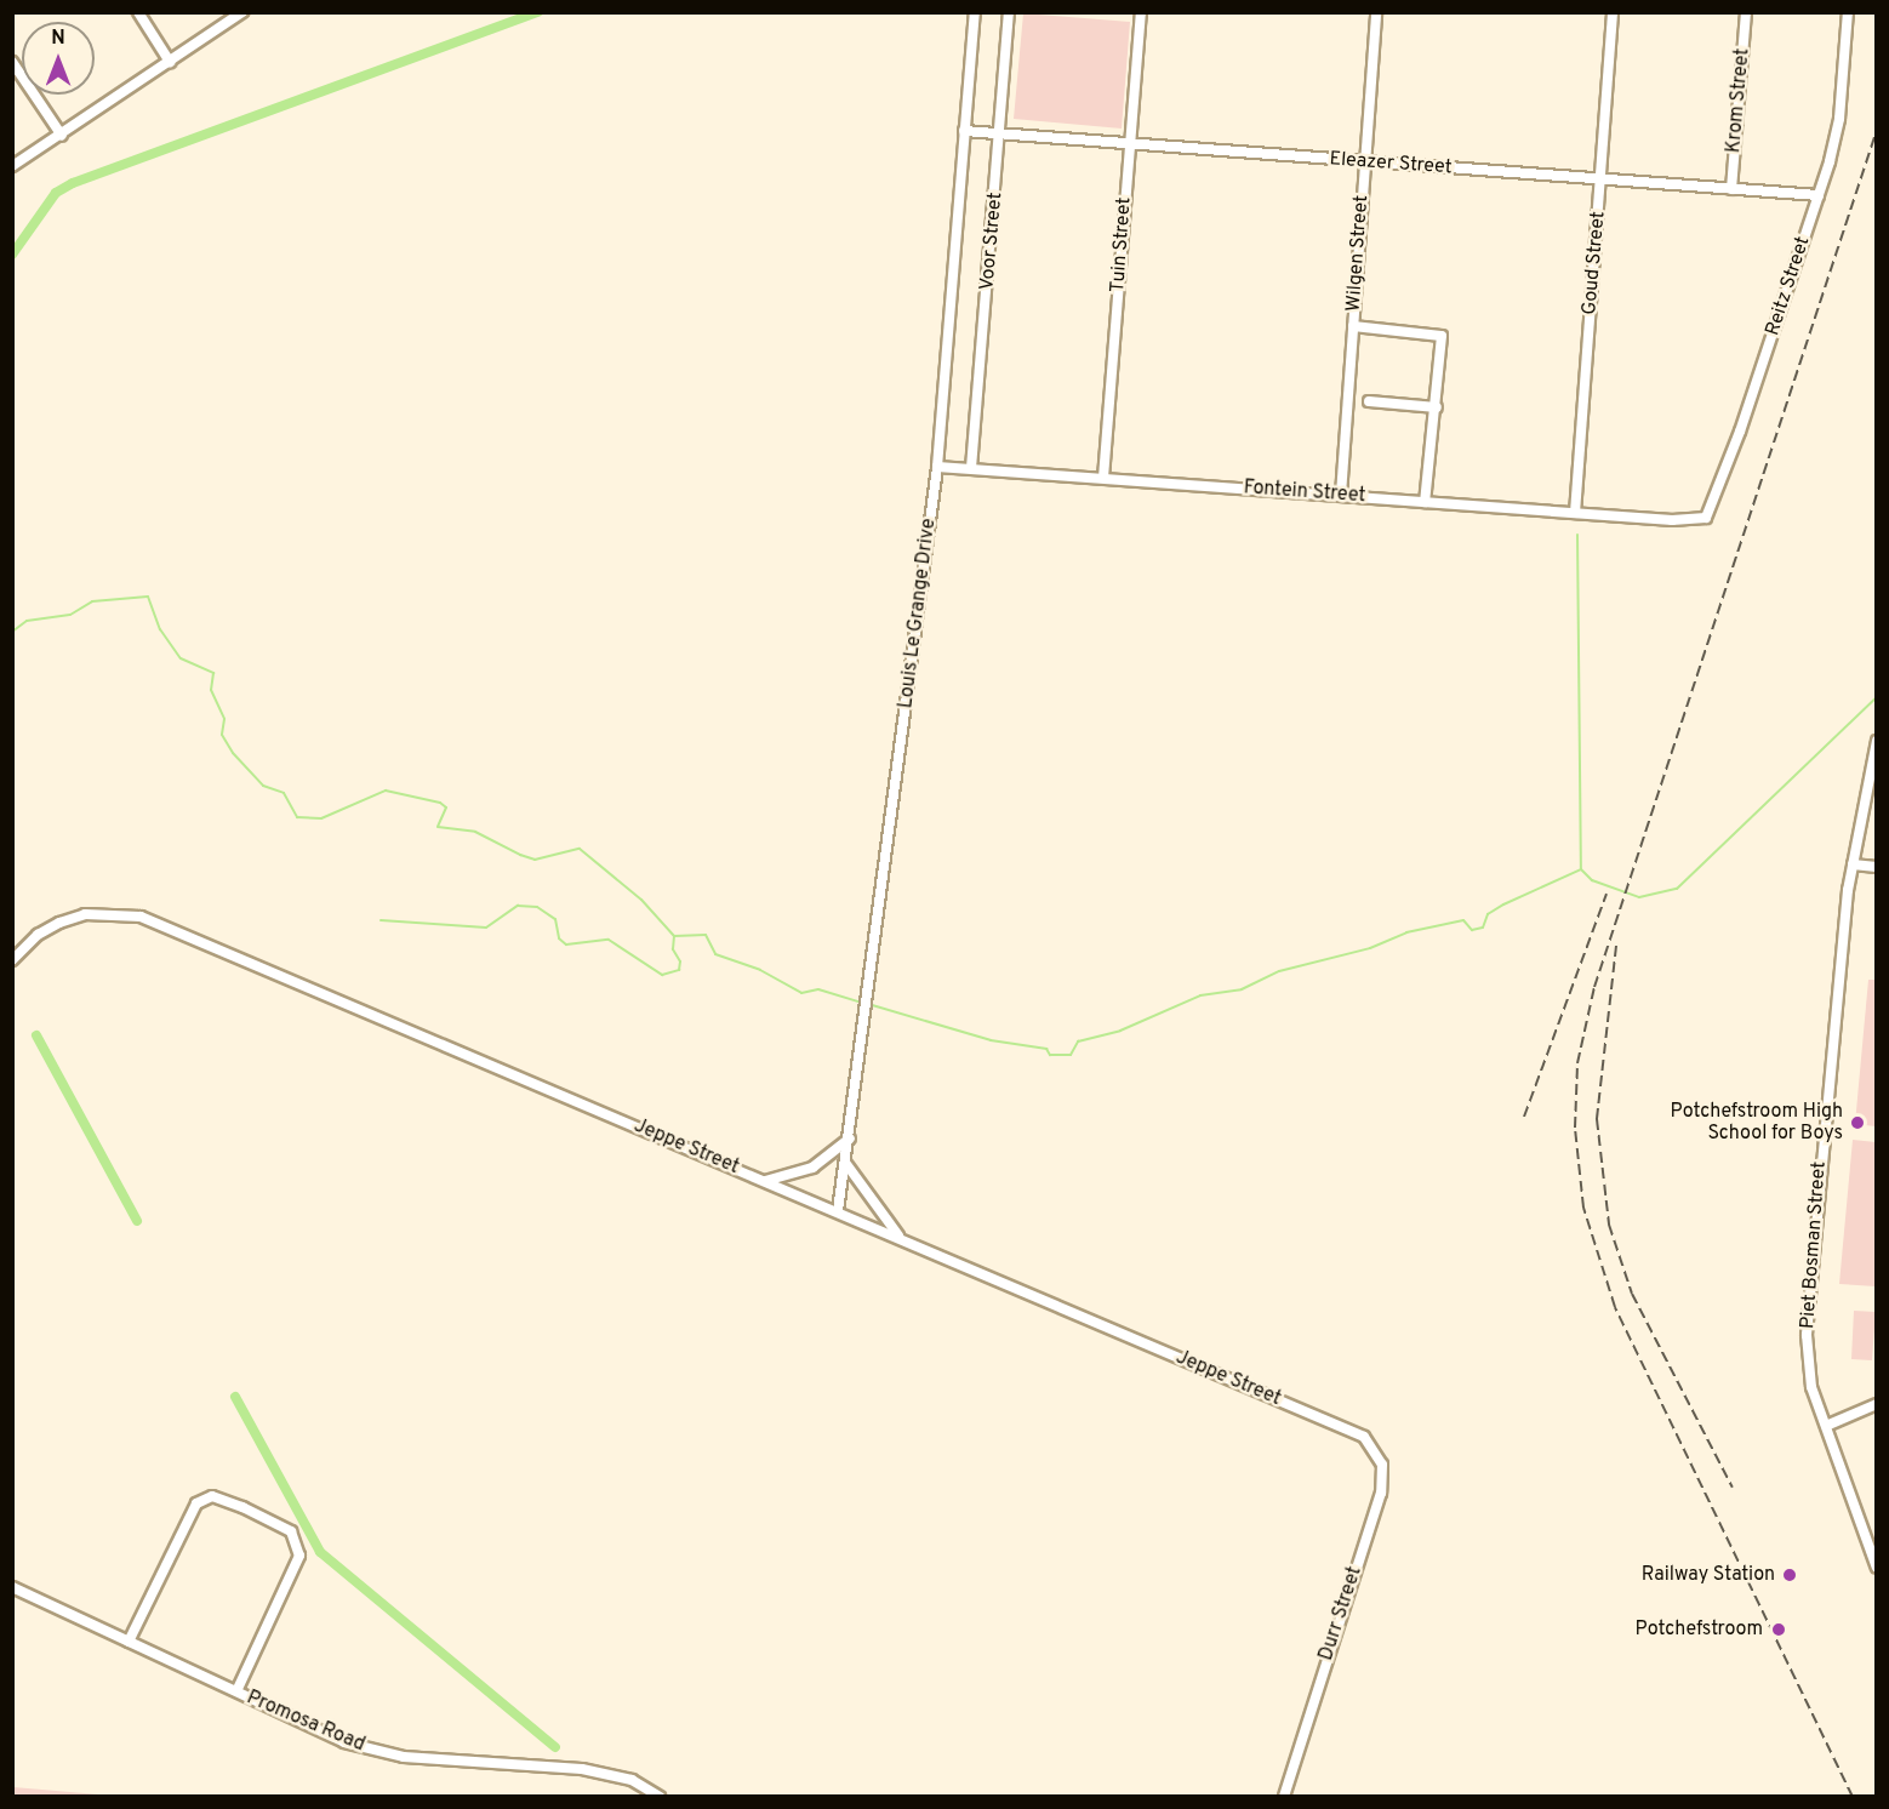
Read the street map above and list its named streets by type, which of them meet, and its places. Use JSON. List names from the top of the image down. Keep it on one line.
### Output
{"streets":{"street":["Krom Street","Eleazer Street","Voor Street","Tuin Street","Wilgen Street","Goud Street","Reitz Street","Fontein Street","Louis Le Grange Drive","Jeppe Street","Piet Bosman Street","Durr Street","Promosa Road"]},"crossings":[["Krom Street","Eleazer Street"],["Eleazer Street","Voor Street"],["Eleazer Street","Tuin Street"],["Eleazer Street","Wilgen Street"],["Eleazer Street","Goud Street"],["Eleazer Street","Reitz Street"],["Eleazer Street","Louis Le Grange Drive"],["Voor Street","Fontein Street"],["Tuin Street","Fontein Street"],["Wilgen Street","Fontein Street"],["Goud Street","Fontein Street"],["Reitz Street","Fontein Street"],["Fontein Street","Louis Le Grange Drive"],["Louis Le Grange Drive","Jeppe Street"],["Jeppe Street","Durr Street"]],"places":["Potchefstroom High School for Boys","Railway Station","Potchefstroom"],"north":"top"}
